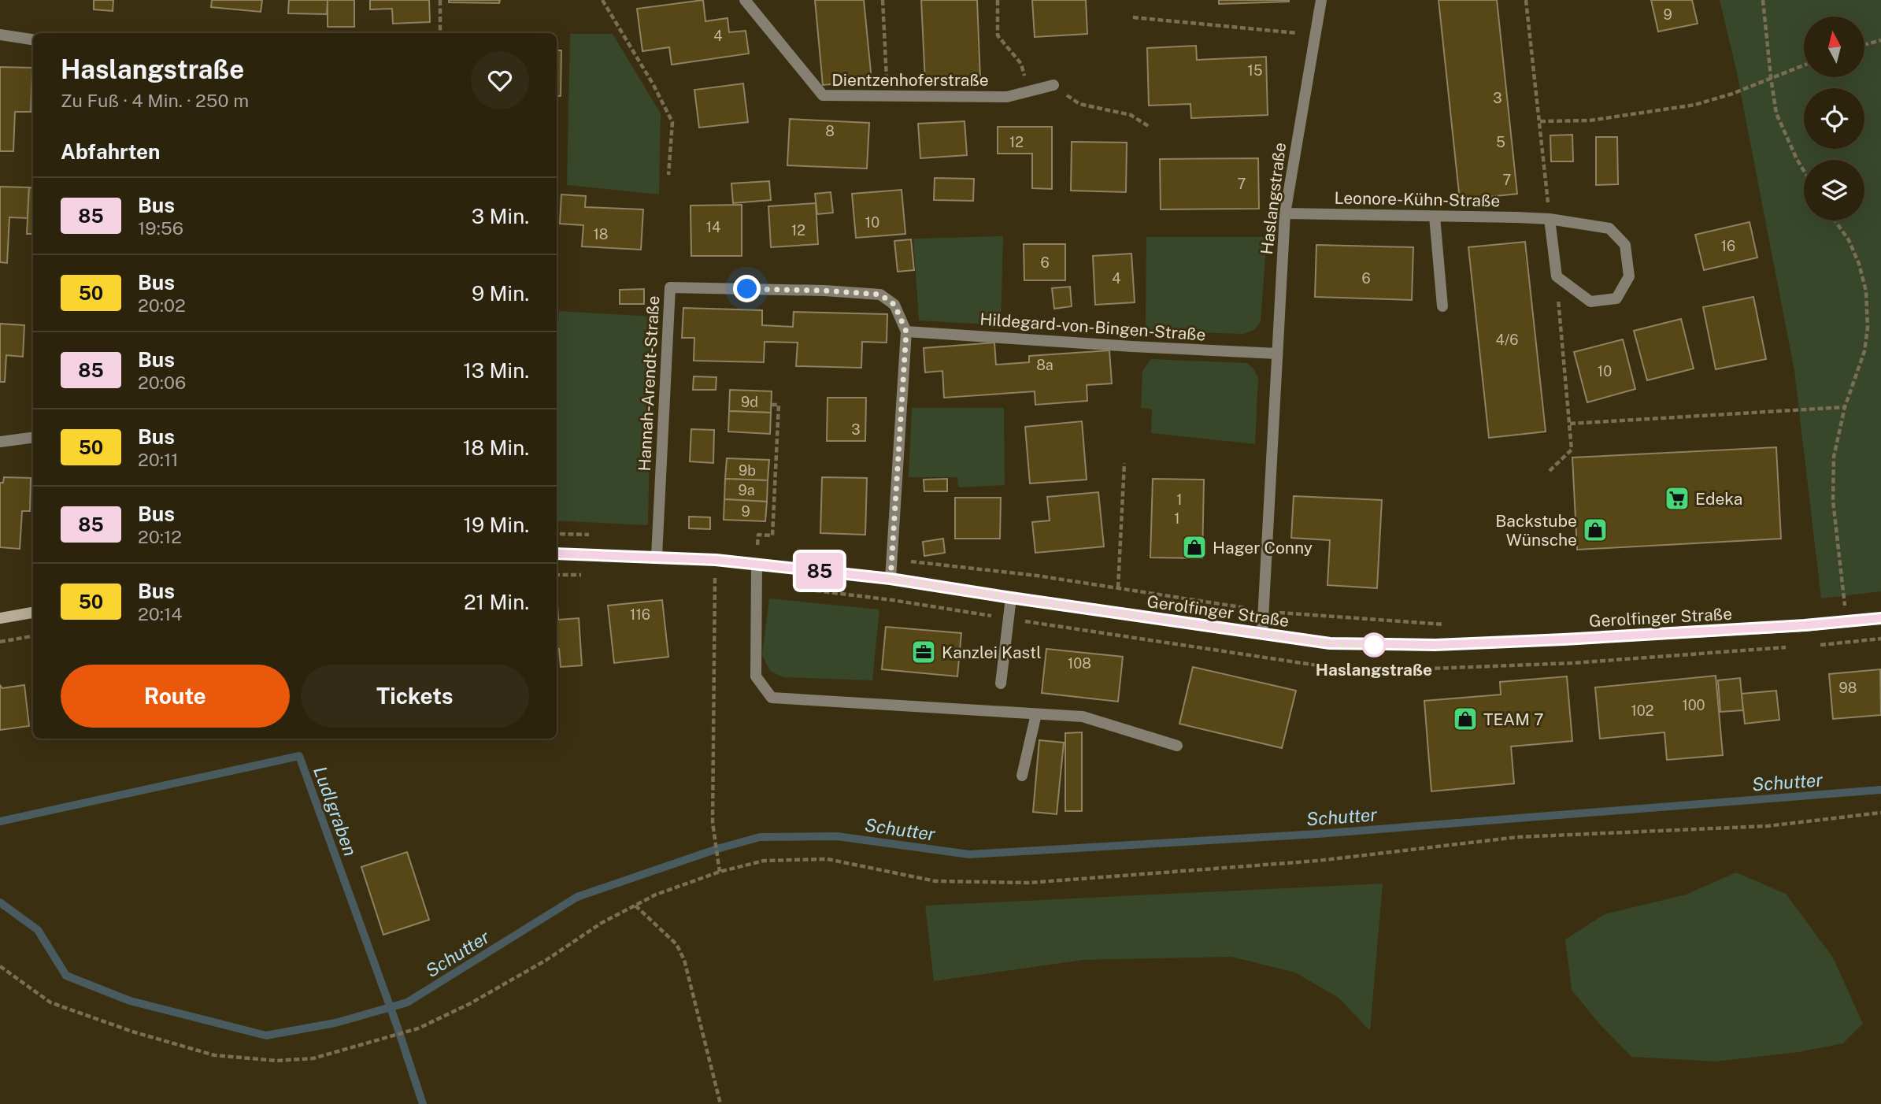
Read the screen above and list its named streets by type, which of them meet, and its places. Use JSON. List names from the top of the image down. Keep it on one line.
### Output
{"streets":{"street":["Dientzenhoferstraße","Haslangstraße","Leonore-Kühn-Straße","Hildegard-von-Bingen-Straße","Hannah-Arendt-Straße","Gerolfinger Straße"]},"crossings":[["Haslangstraße","Leonore-Kühn-Straße"],["Haslangstraße","Hildegard-von-Bingen-Straße"],["Haslangstraße","Gerolfinger Straße"],["Hildegard-von-Bingen-Straße","Hannah-Arendt-Straße"],["Hannah-Arendt-Straße","Gerolfinger Straße"]],"water":["Schutter","Ludlgraben"],"places":{"supermarket":["Edeka"],"shop":["Backstube Wünsche","Hager Conny","TEAM 7"],"other":["Haslangstraße"],"office":["Kanzlei Kastl"]},"lines":["bus line 85"],"house_numbers":["9","4","15","3","8","12","5","7","7","10","14","12","18","16","6","4","6","4/6","8a","10","9d","3","9b","9a","1","9","1","116","108","98","100","102"],"north":"top","page":{"on_map":"85","heading":[["Haslangstraße","Zu Fuß · 4 Min. · 250 m"],"Abfahrten"],"list":[{"mark":"85","name":"Bus","note":"19:56","value":"3 Min."},{"mark":"50","name":"Bus","note":"20:02","value":"9 Min."},{"mark":"85","name":"Bus","note":"20:06","value":"13 Min."},{"mark":"50","name":"Bus","note":"20:11","value":"18 Min."},{"mark":"85","name":"Bus","note":"20:12","value":"19 Min."},{"mark":"50","name":"Bus","note":"20:14","value":"21 Min."}],"buttons":["Route","Tickets"]}}
